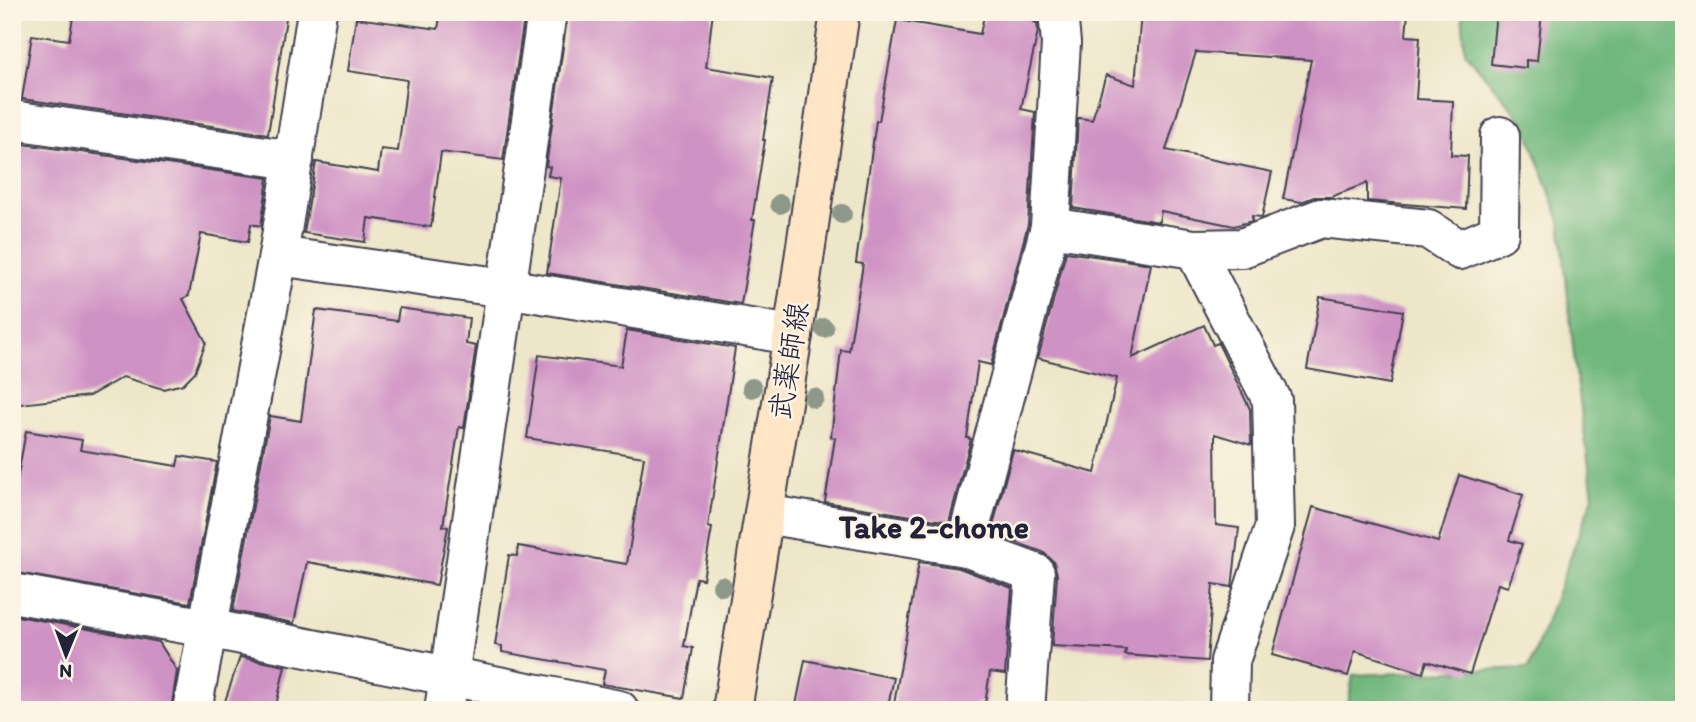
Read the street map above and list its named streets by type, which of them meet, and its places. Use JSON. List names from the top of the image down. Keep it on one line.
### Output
{"streets":{"street":["武薬師線"]},"districts":["Take 2-chome"],"north":"bottom"}
